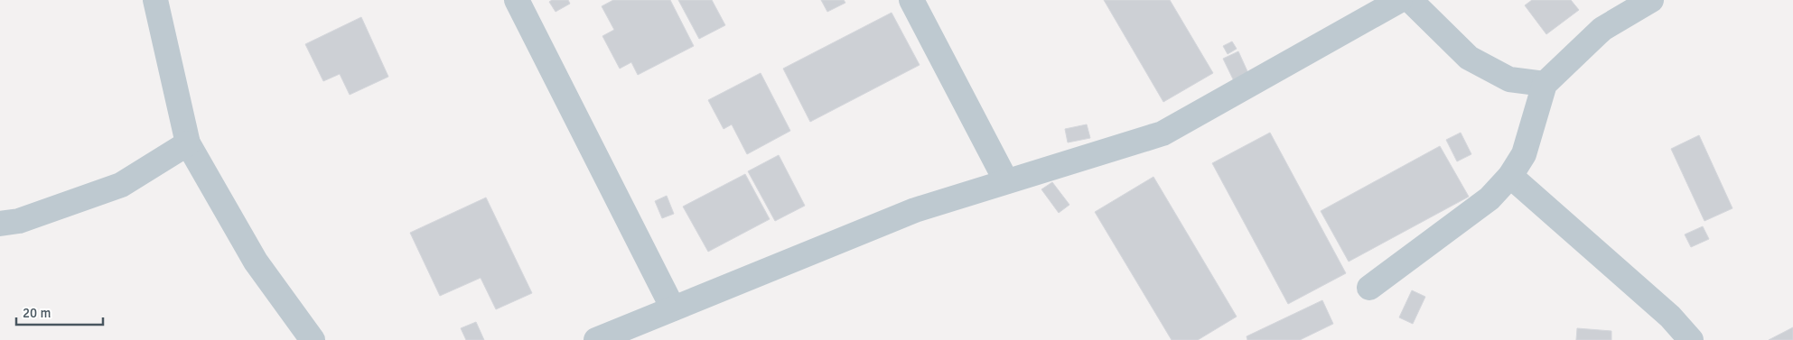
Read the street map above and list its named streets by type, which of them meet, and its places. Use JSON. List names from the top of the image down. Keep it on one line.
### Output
{"scale_bar":"20 m"}
